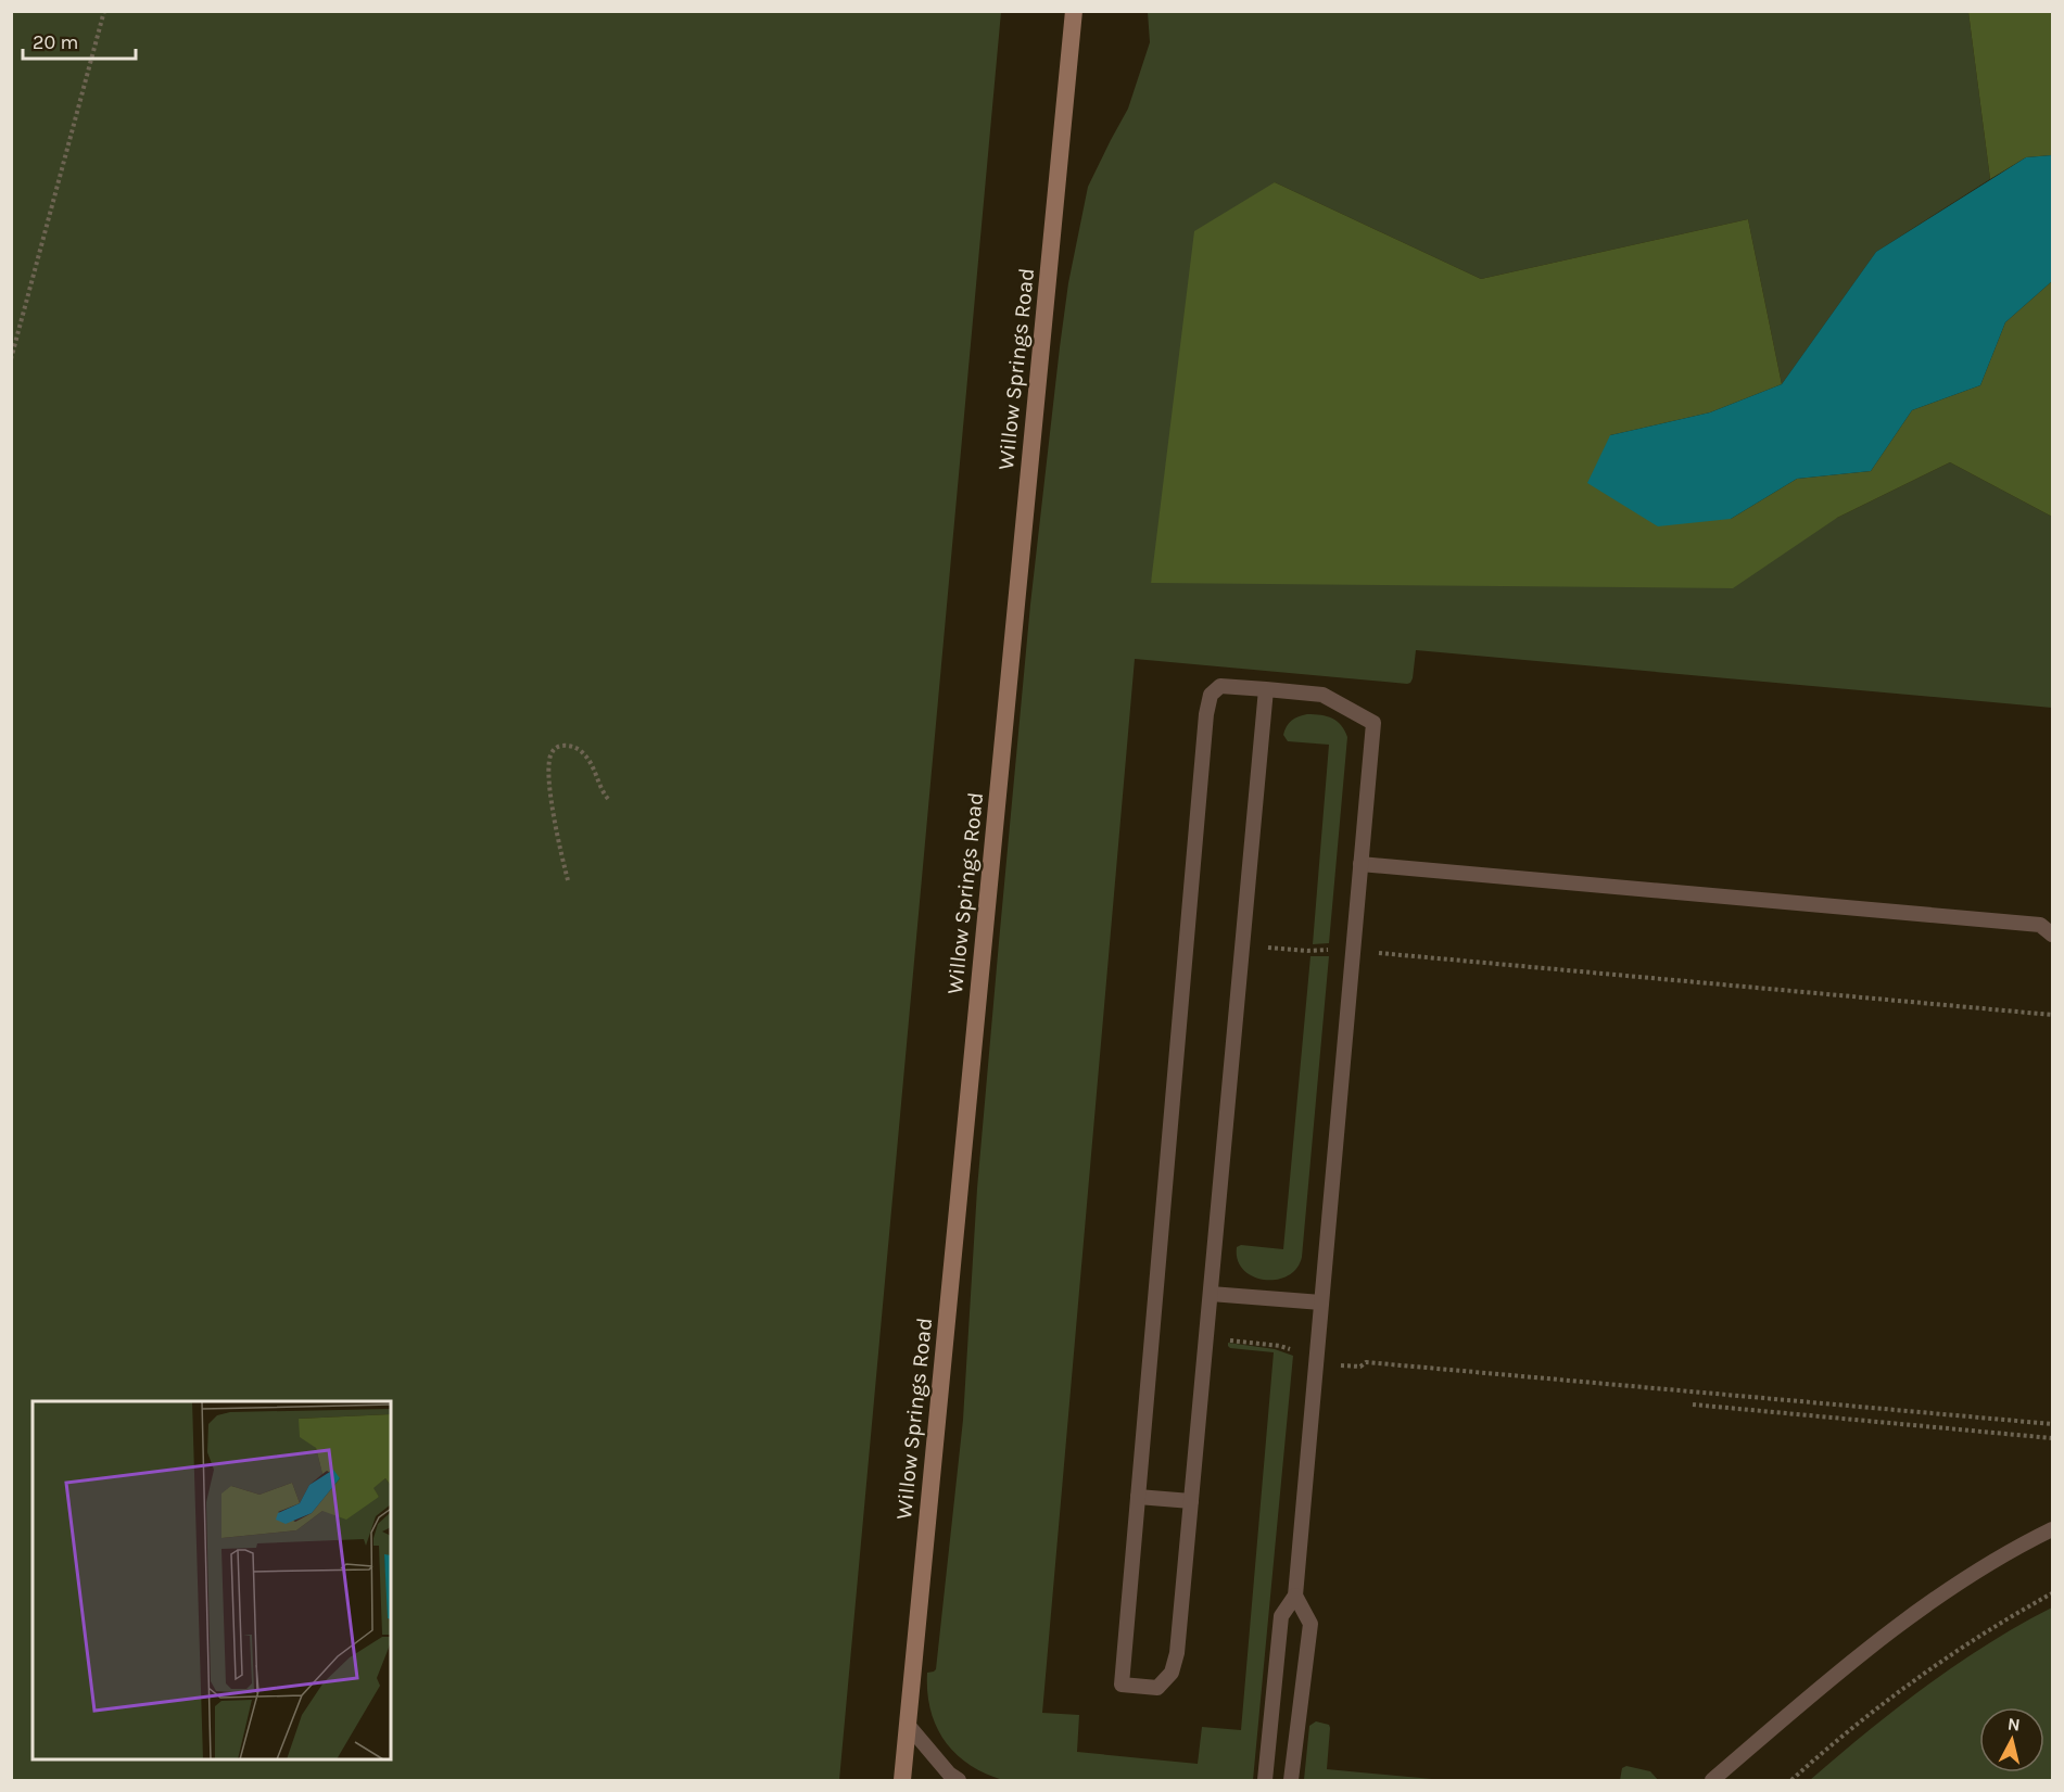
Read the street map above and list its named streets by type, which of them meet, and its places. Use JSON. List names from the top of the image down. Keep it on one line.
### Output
{"streets":{"main road":["Willow Springs Road"]},"scale_bar":"20 m","north":"top"}
